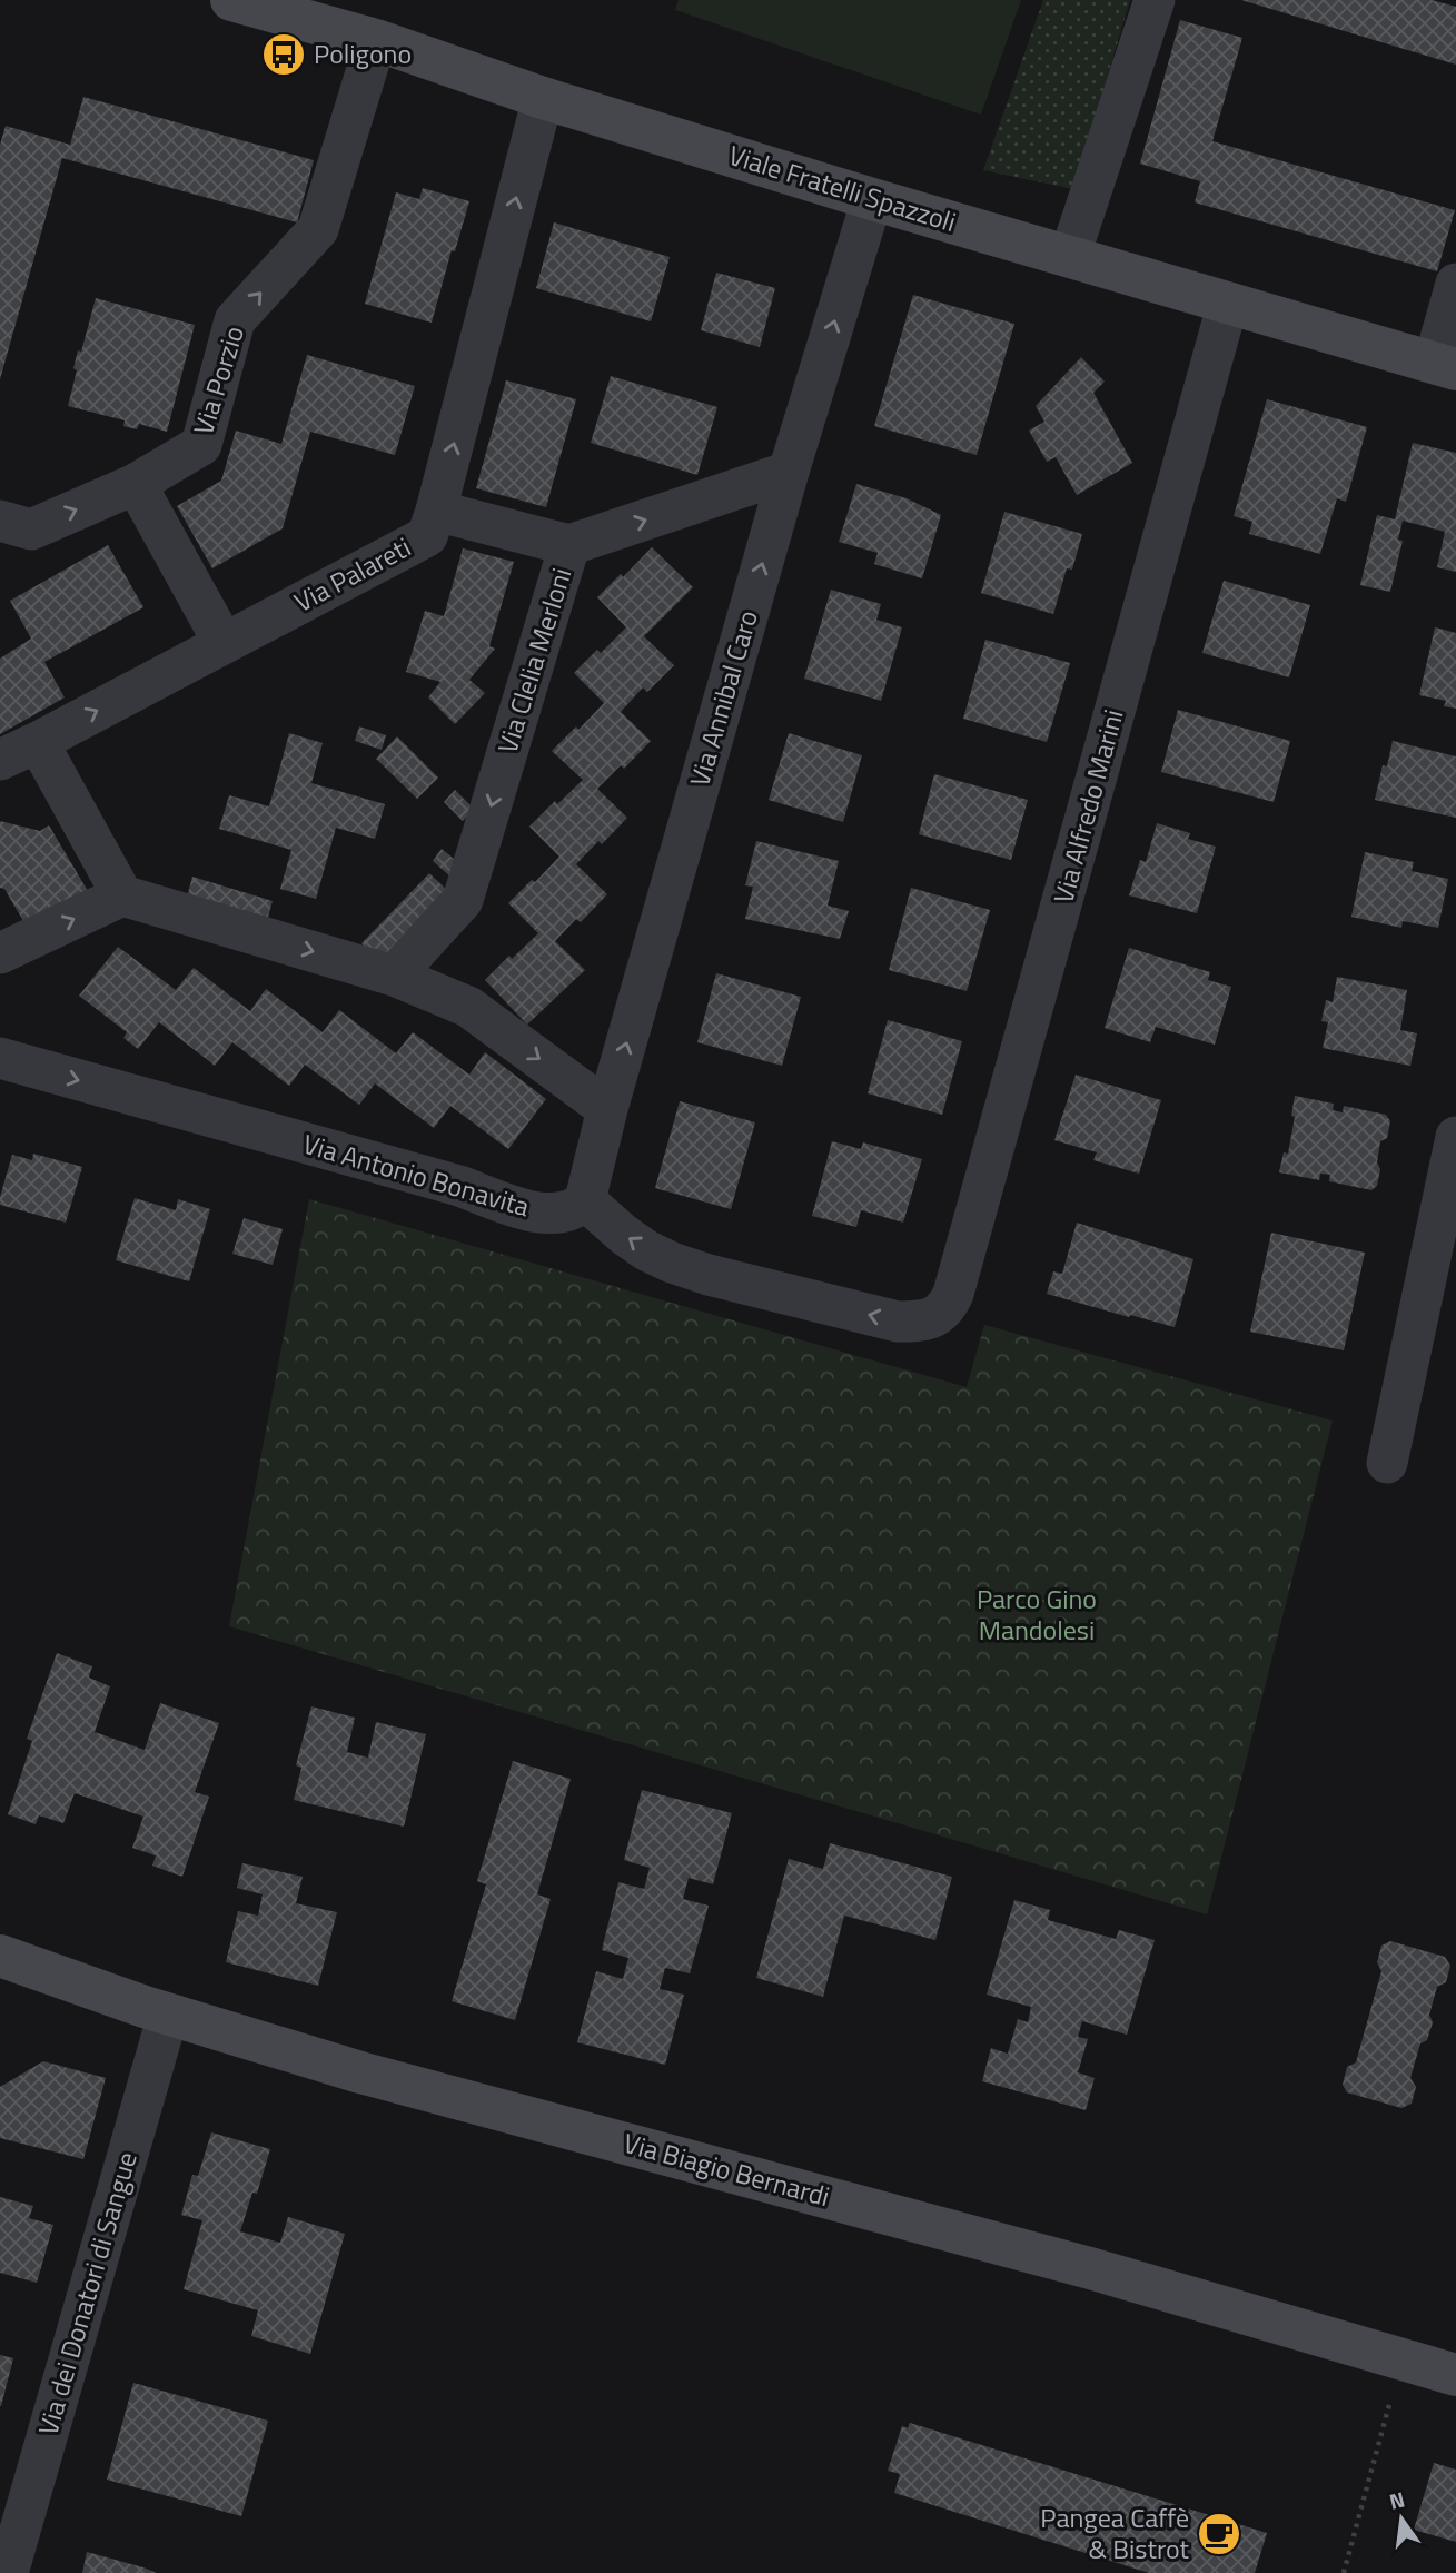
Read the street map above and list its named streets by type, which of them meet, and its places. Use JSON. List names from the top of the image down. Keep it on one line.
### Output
{"streets":{"street":["Viale Fratelli Spazzoli","Via Porzio","Via Palareti","Via Clelia Merloni","Via Annibal Caro","Via Alfredo Marini","Via Antonio Bonavita","Via Biagio Bernardi","Via dei Donatori di Sangue"]},"crossings":[["Viale Fratelli Spazzoli","Via Porzio"],["Viale Fratelli Spazzoli","Via Palareti"],["Viale Fratelli Spazzoli","Via Annibal Caro"],["Viale Fratelli Spazzoli","Via Alfredo Marini"],["Via Clelia Merloni","Via Annibal Caro"],["Via Annibal Caro","Via Alfredo Marini"],["Via Annibal Caro","Via Antonio Bonavita"],["Via Alfredo Marini","Via Antonio Bonavita"],["Via Biagio Bernardi","Via dei Donatori di Sangue"]],"one_way":["Via Porzio","Via Palareti","Via Annibal Caro"],"parks":["Parco Gino Mandolesi"],"places":{"bus stop":["Poligono"],"cafe":["Pangea Caffè & Bistrot"]},"north":"top"}
